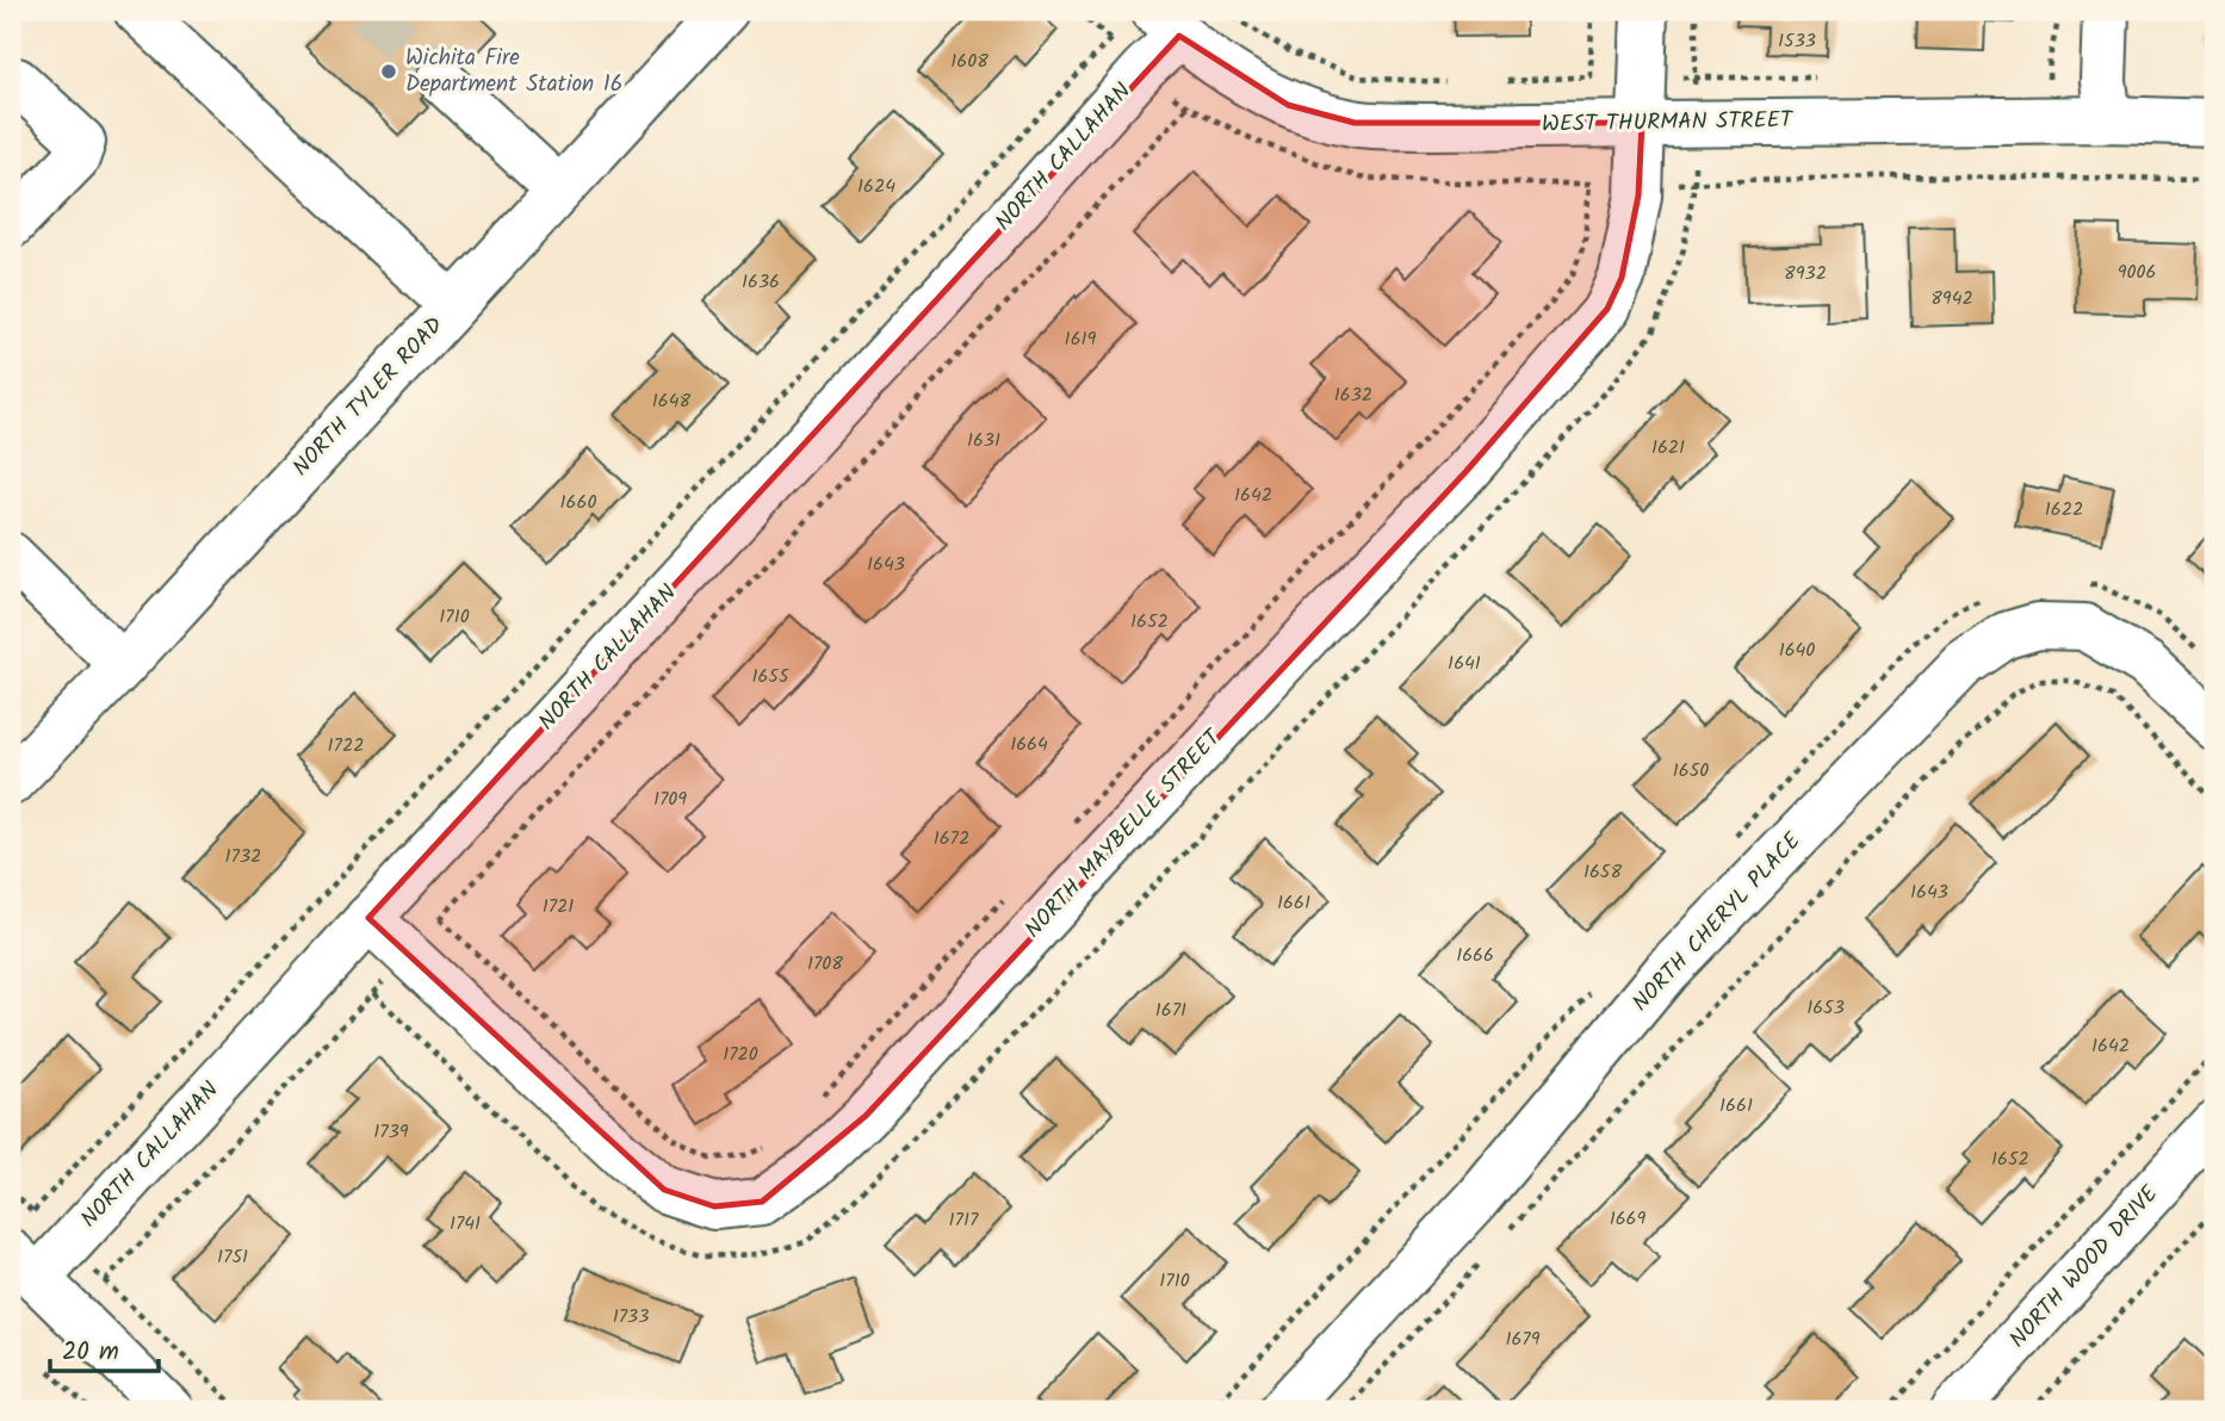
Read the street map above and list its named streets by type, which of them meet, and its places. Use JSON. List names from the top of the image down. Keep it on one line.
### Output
{"streets":{"street":["WEST THURMAN STREET","NORTH CALLAHAN","NORTH TYLER ROAD","NORTH MAYBELLE STREET","NORTH CHERYL PLACE","NORTH WOOD DRIVE"]},"crossings":[["WEST THURMAN STREET","NORTH CALLAHAN"],["WEST THURMAN STREET","NORTH MAYBELLE STREET"],["NORTH CALLAHAN","NORTH MAYBELLE STREET"]],"places":["Wichita Fire Department Station 16"],"house_numbers":["1533","1608","1624","9006","8932","1636","8942","1619","1632","1648","1631","1621","1642","1660","1622","1643","1710","1652","1640","1641","1655","1664","1722","1650","1709","1672","1732","1658","1643","1661","1721","1666","1708","1653","1671","1642","1720","1661","1739","1652","1669","1717","1741","1751","1710","1733","1679"],"scale_bar":"20 m"}
